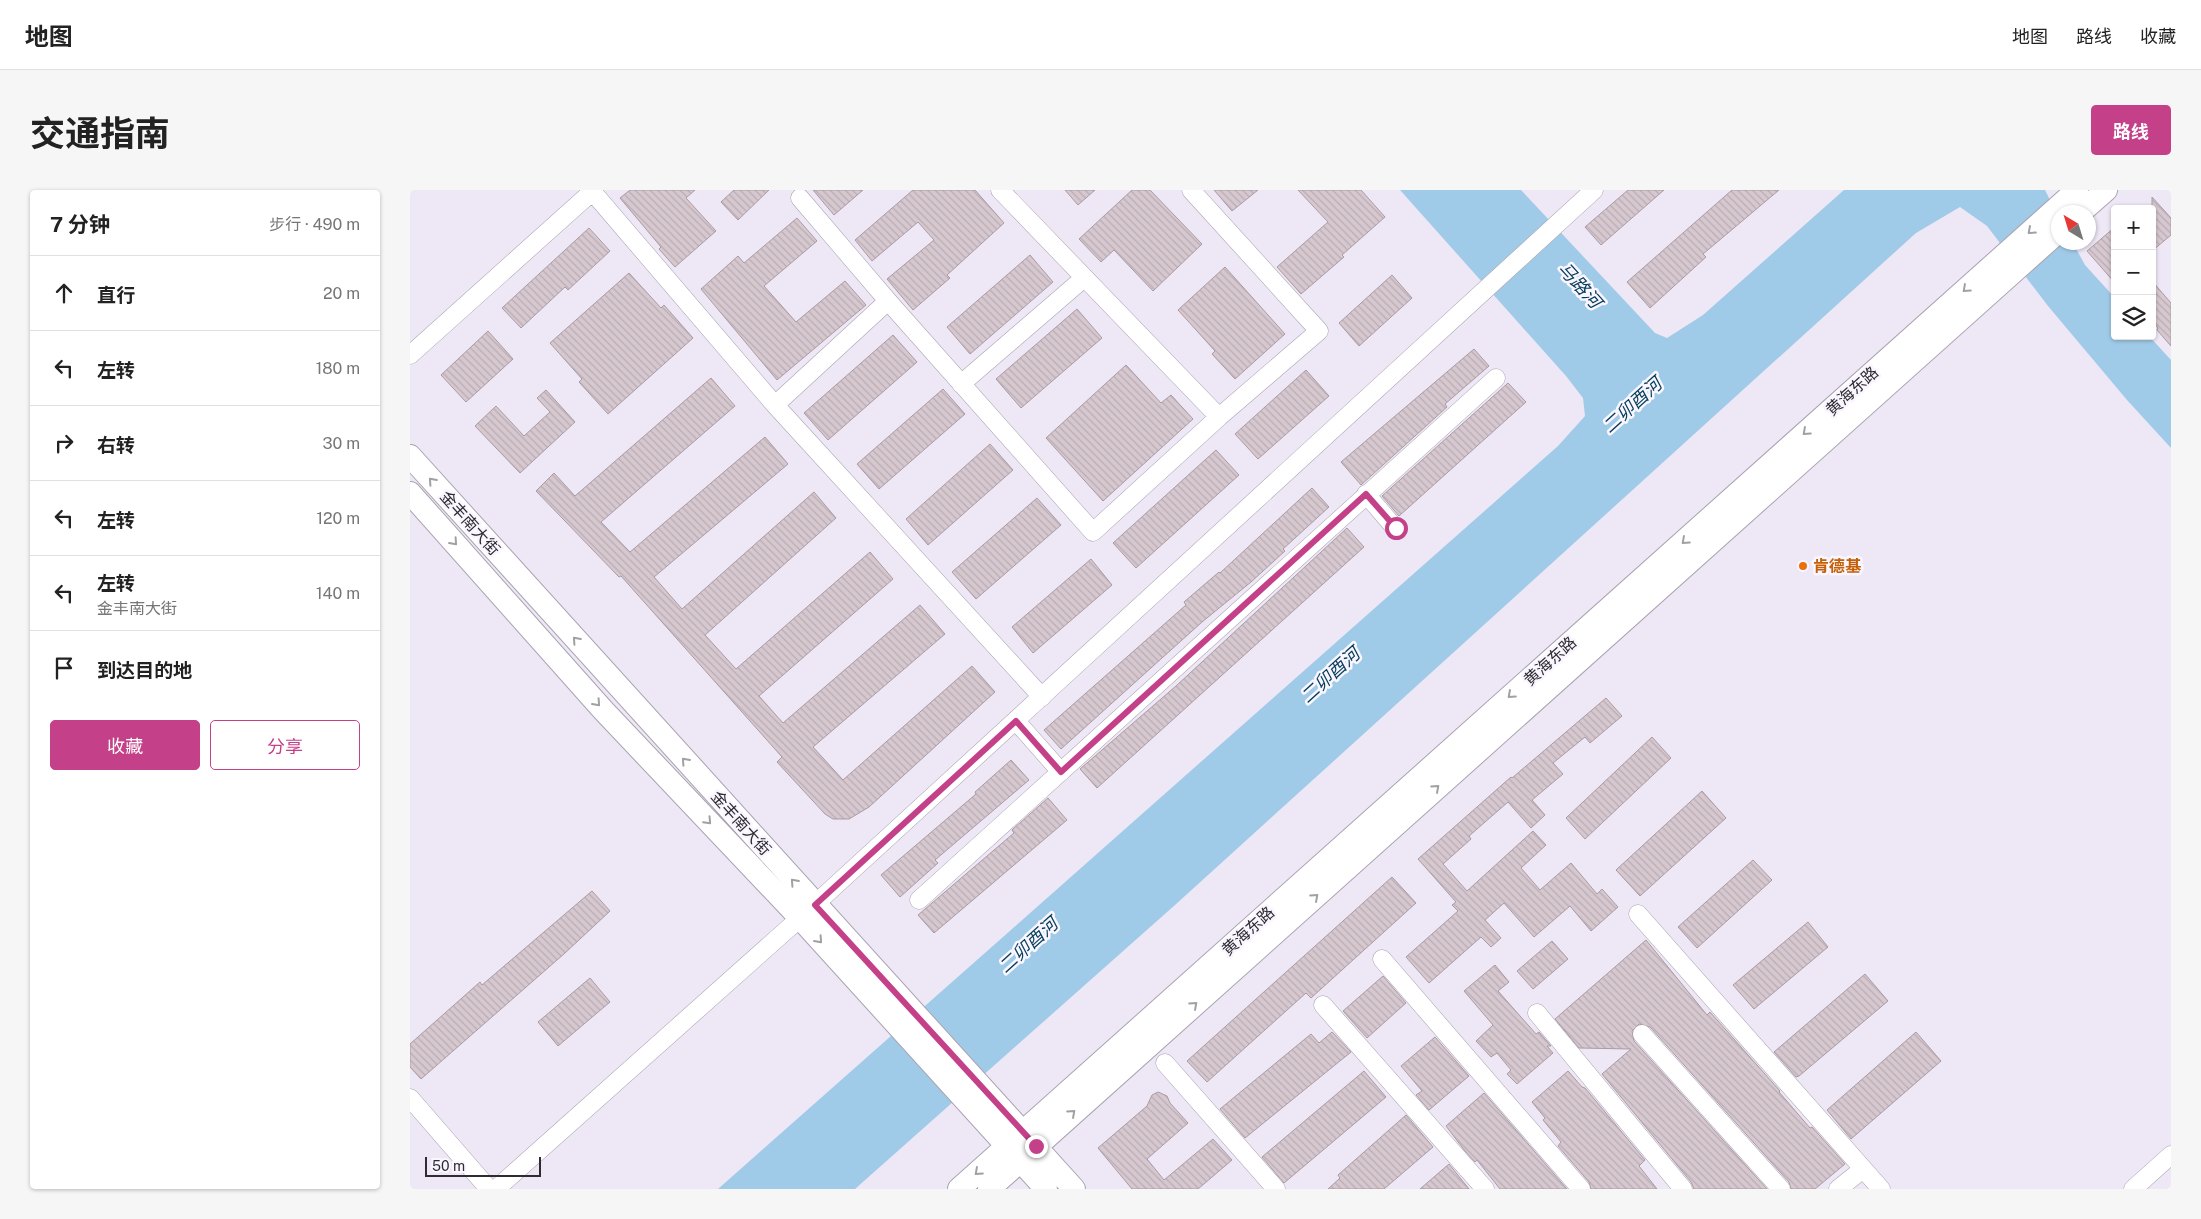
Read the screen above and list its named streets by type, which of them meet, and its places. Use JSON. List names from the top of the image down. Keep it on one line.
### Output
{"streets":{"main road":["黄海东路","金丰南大街"]},"crossings":[["黄海东路","金丰南大街"]],"water":["马路河","二卯酉河"],"places":["肯德基"],"scale_bar":"50 m","north":"top left","page":{"header":"地图","nav":["地图","路线","收藏"],"title":"交通指南","buttons":["路线",["收藏","分享"]],"heading":["7 分钟","步行 · 490 m"],"map_buttons":["+","−"],"list":[["直行","20 m"],["左转","180 m"],["右转","30 m"],["左转","120 m"],["左转","金丰南大街","140 m"],"到达目的地"],"scale":"50 m"}}
